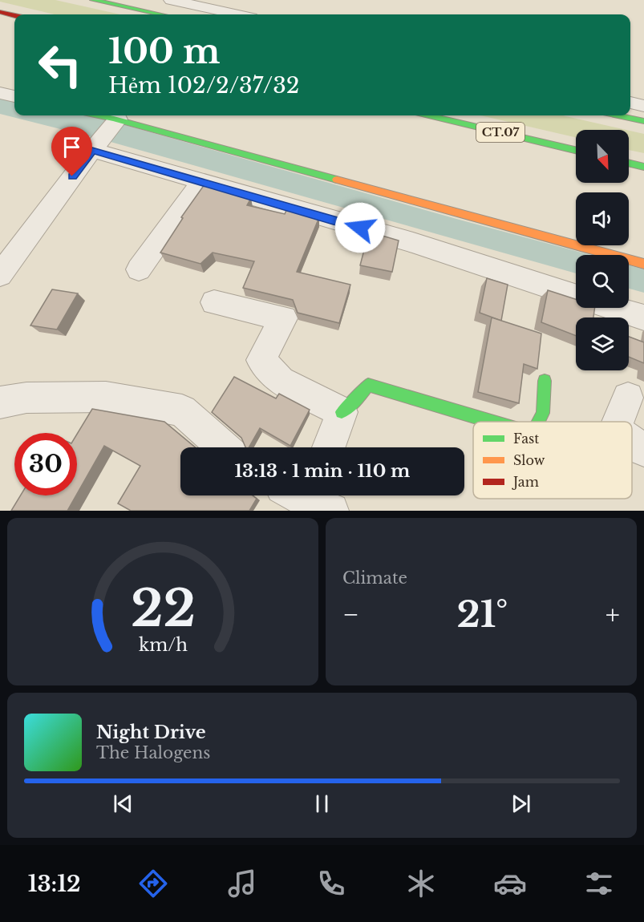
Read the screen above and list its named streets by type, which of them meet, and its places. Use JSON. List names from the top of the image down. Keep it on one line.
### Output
{"streets":{"main road":["CT.07"]},"legend":["Fast","Slow","Jam"],"north":"bottom right","page":{"turn":["100 m","Hẻm 102/2/37/32"],"limit":"30","trip":"13:13 · 1 min · 110 m","tile":"Climate","heat":["−","21°","+"],"song":["Night Drive","The Halogens"],"tabs":"13:12","gauge":["22","km/h"]}}
